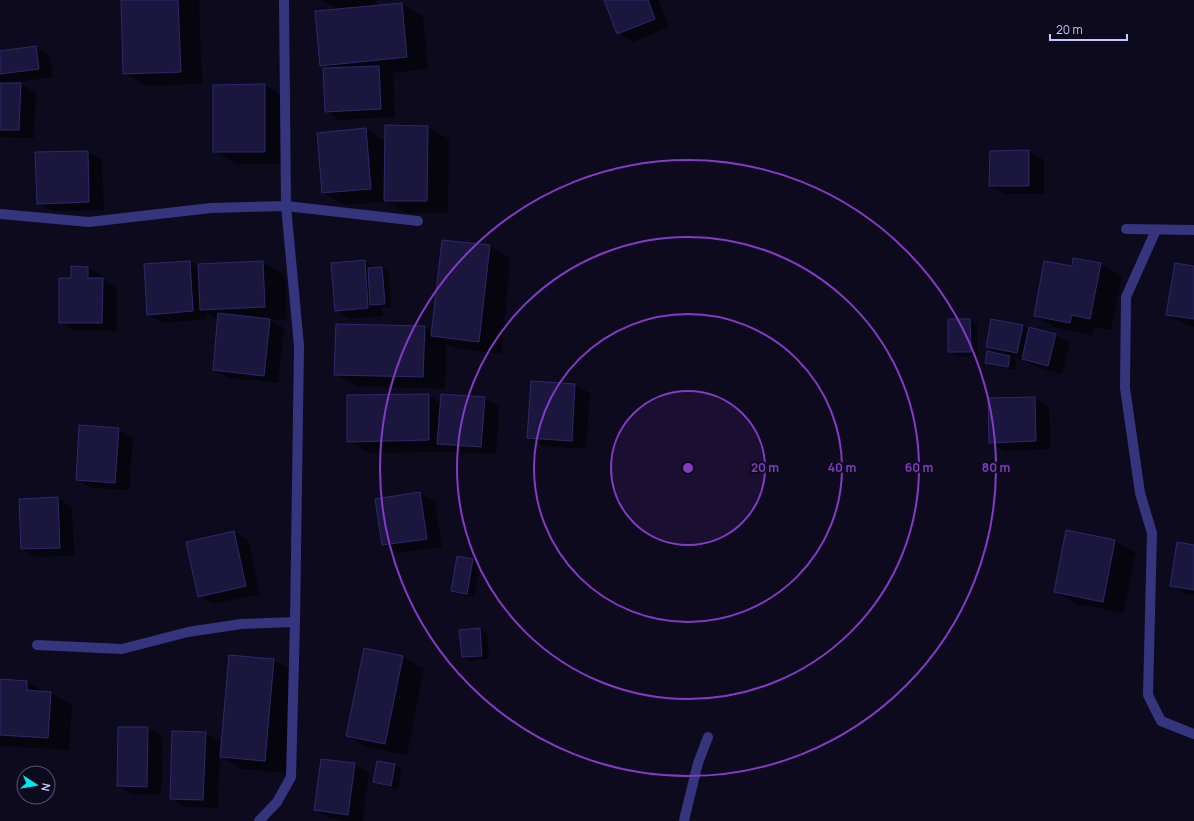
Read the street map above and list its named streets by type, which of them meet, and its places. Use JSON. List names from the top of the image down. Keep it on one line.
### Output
{"scale_bar":"20 m","north":"right","rings":["20 m","40 m","60 m","80 m"]}
